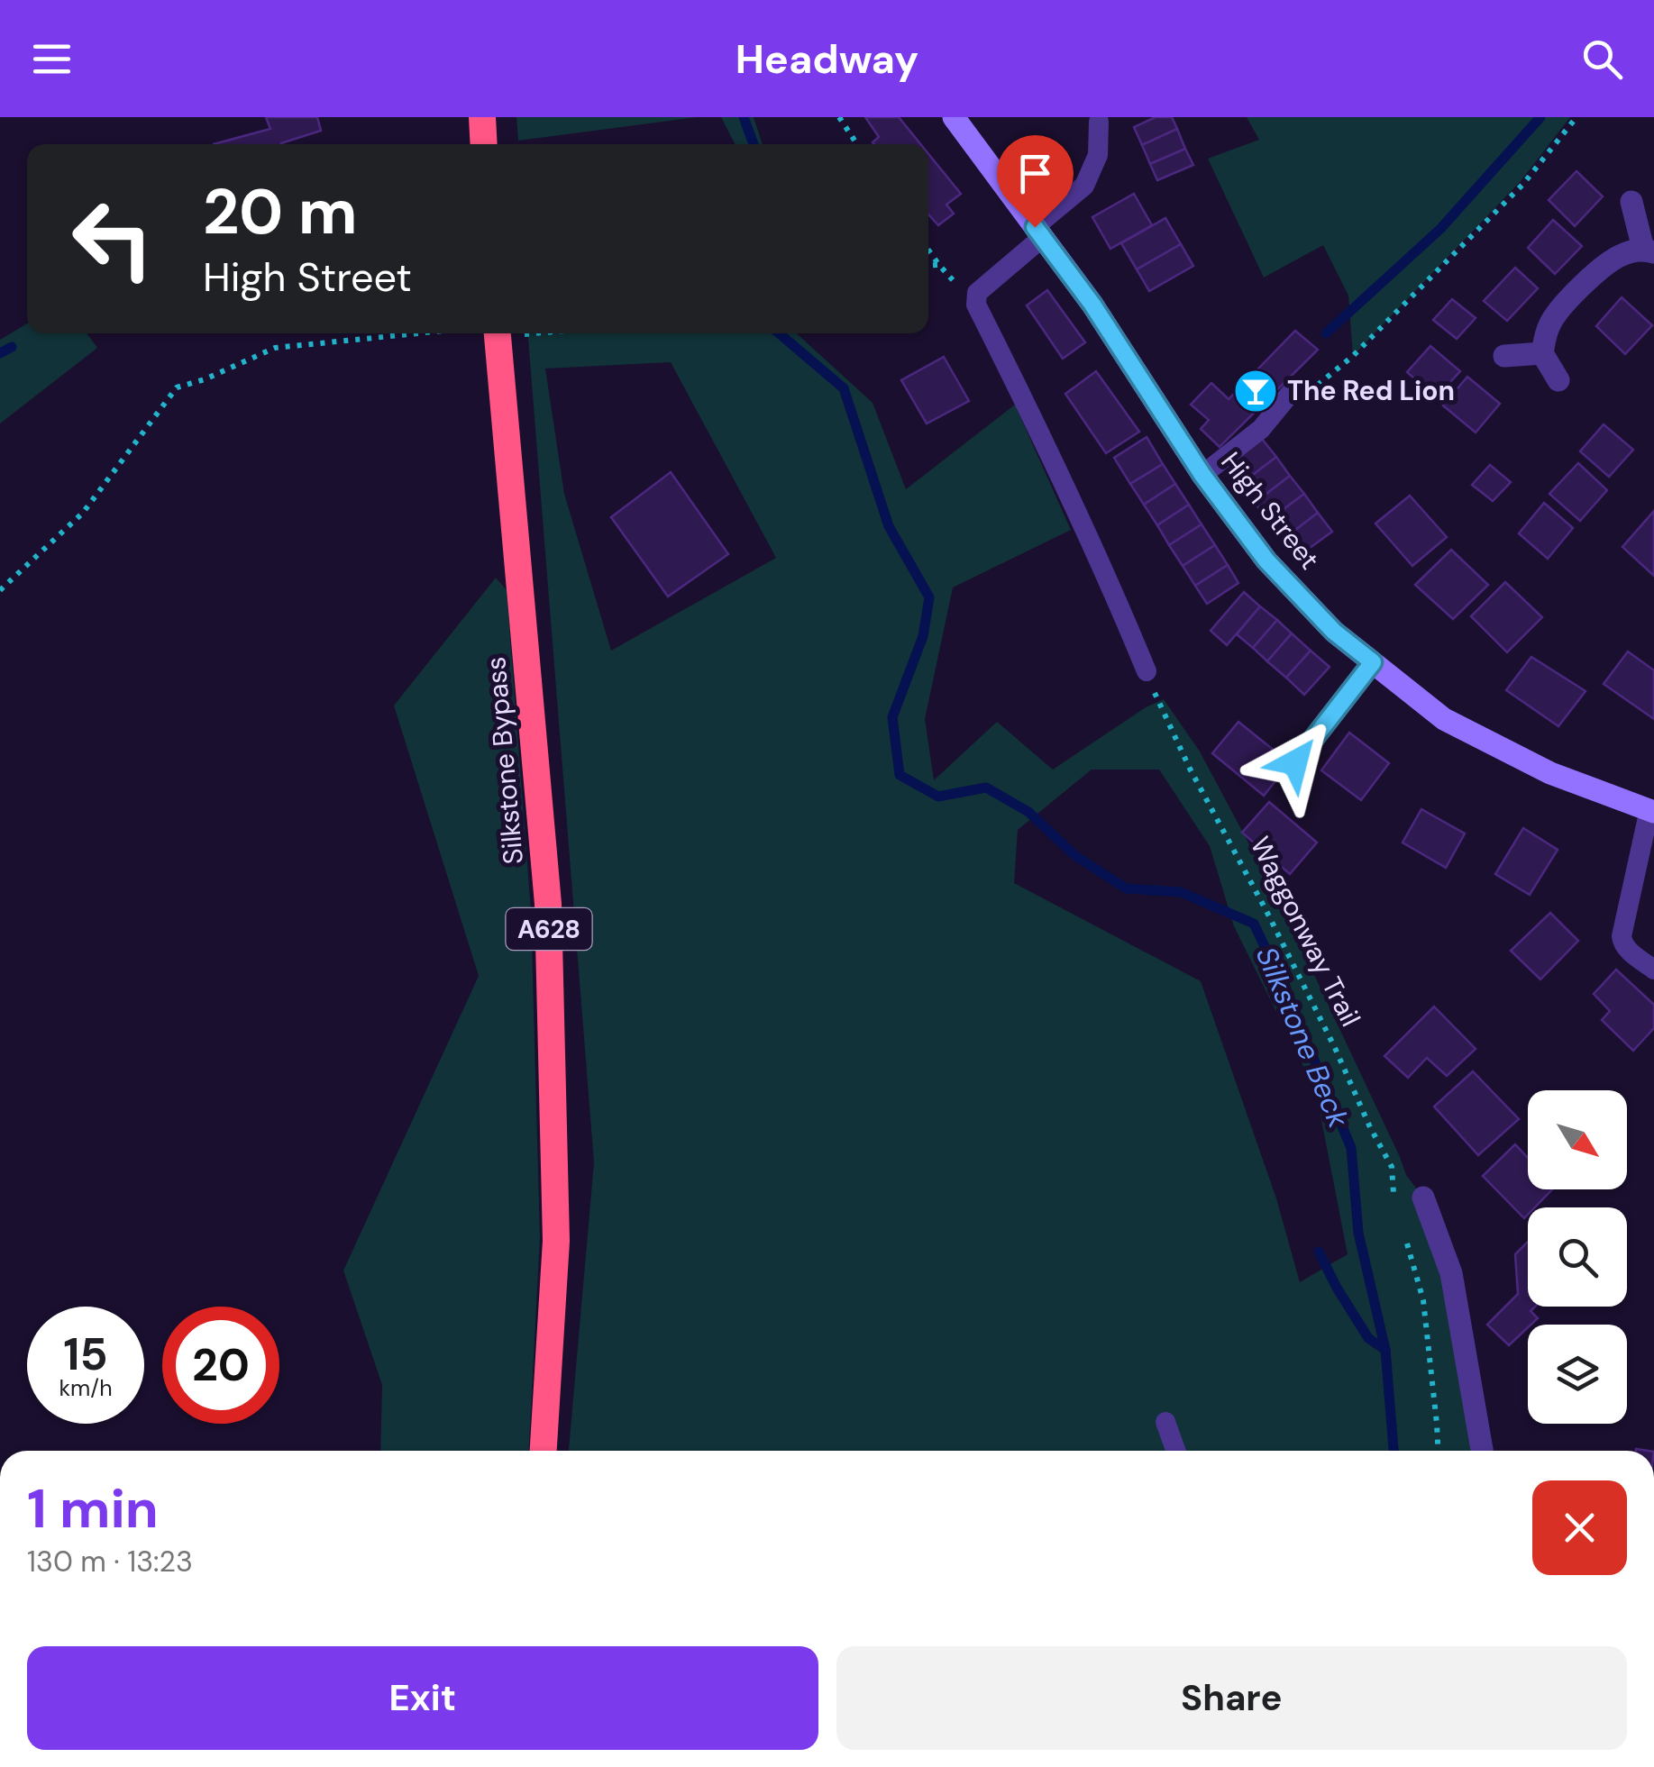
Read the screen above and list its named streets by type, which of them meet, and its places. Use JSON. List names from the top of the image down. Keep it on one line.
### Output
{"streets":{"highway":["Silkstone Bypass","A628"],"street":["High Street"],"path":["Waggonway Trail"]},"water":["Silkstone Beck"],"places":{"bar":["The Red Lion"]},"north":"bottom right","page":{"header":"Headway","turn":["20 m","High Street"],"speed":"15 km/h","limit":"20","heading":["1 min","130 m · 13:23"],"buttons":["Exit","Share"]}}
